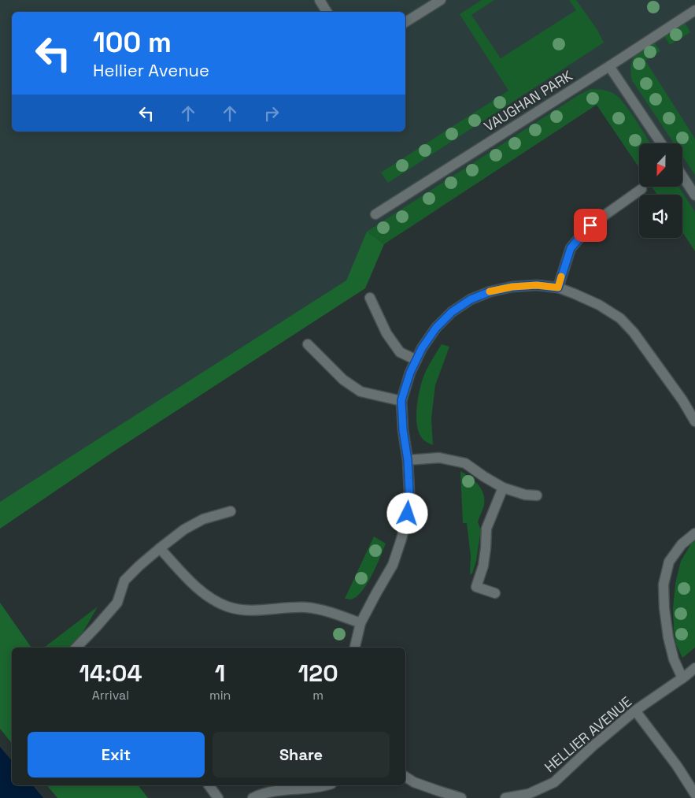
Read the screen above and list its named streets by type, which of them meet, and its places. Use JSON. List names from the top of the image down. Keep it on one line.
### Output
{"streets":{"street":["VAUGHAN PARK","HELLIER AVENUE"]},"north":"bottom","page":{"turn":["100 m","Hellier Avenue"],"eta":["14:04","Arrival","1","min","120","m"],"buttons":["Exit","Share"]}}
